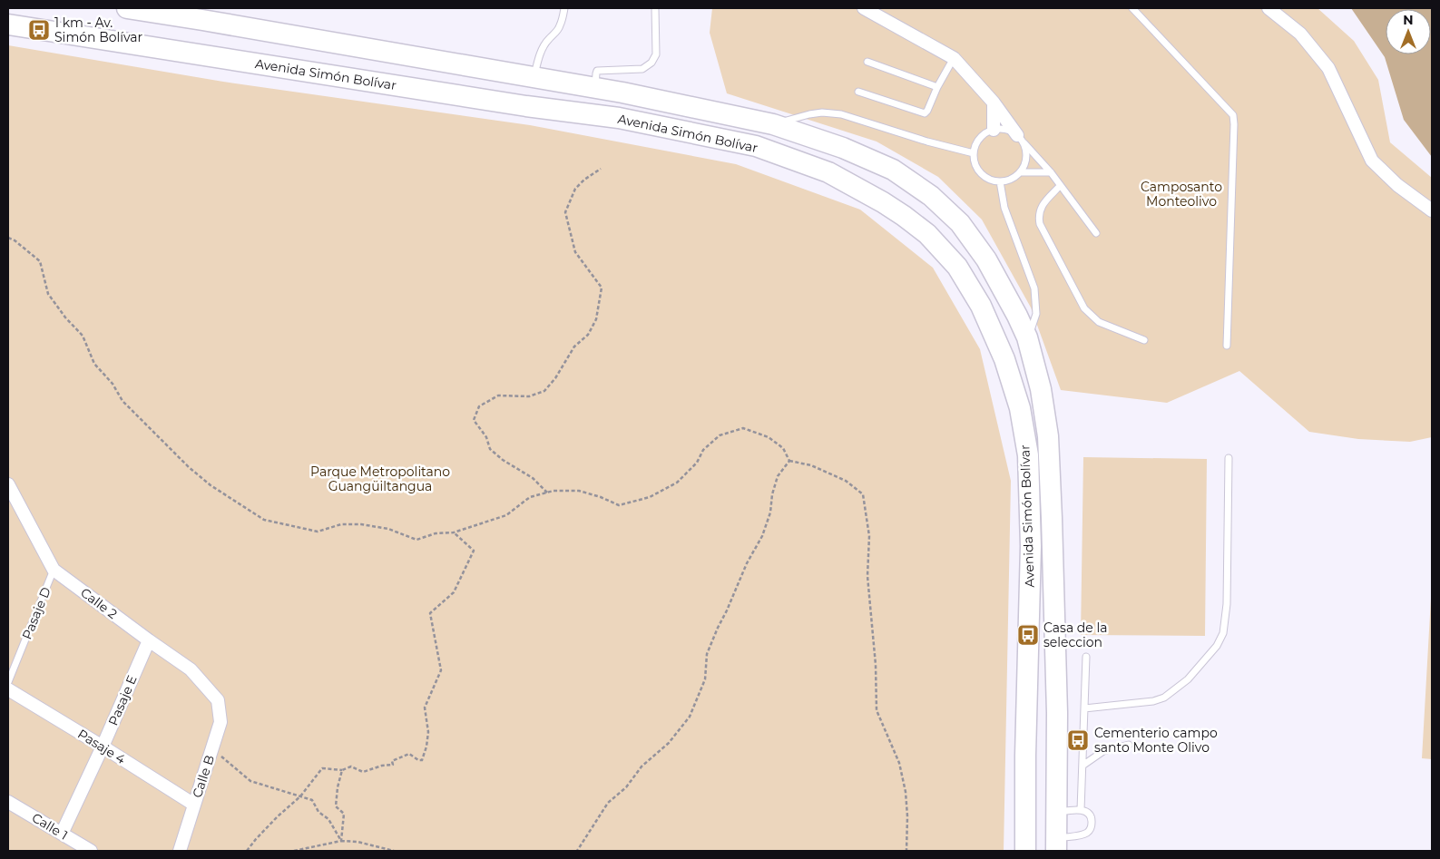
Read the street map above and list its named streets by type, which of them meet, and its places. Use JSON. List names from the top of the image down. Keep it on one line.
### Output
{"streets":{"highway":["Avenida Simón Bolívar"],"street":["Calle 2","Pasaje E","Pasaje 4","Calle B","Calle 1"],"lane":["Pasaje D"]},"crossings":[["Calle 2","Pasaje D"],["Calle 2","Pasaje E"],["Calle 2","Calle B"],["Pasaje E","Pasaje 4"],["Pasaje E","Calle 1"],["Pasaje 4","Calle B"]],"parks":["Camposanto Monteolivo","Parque Metropolitano Guangüiltangua"],"places":{"bus stop":["1 km - Av. Simón Bolívar","Casa de la seleccion","Cementerio campo santo Monte Olivo"]},"north":"top"}
